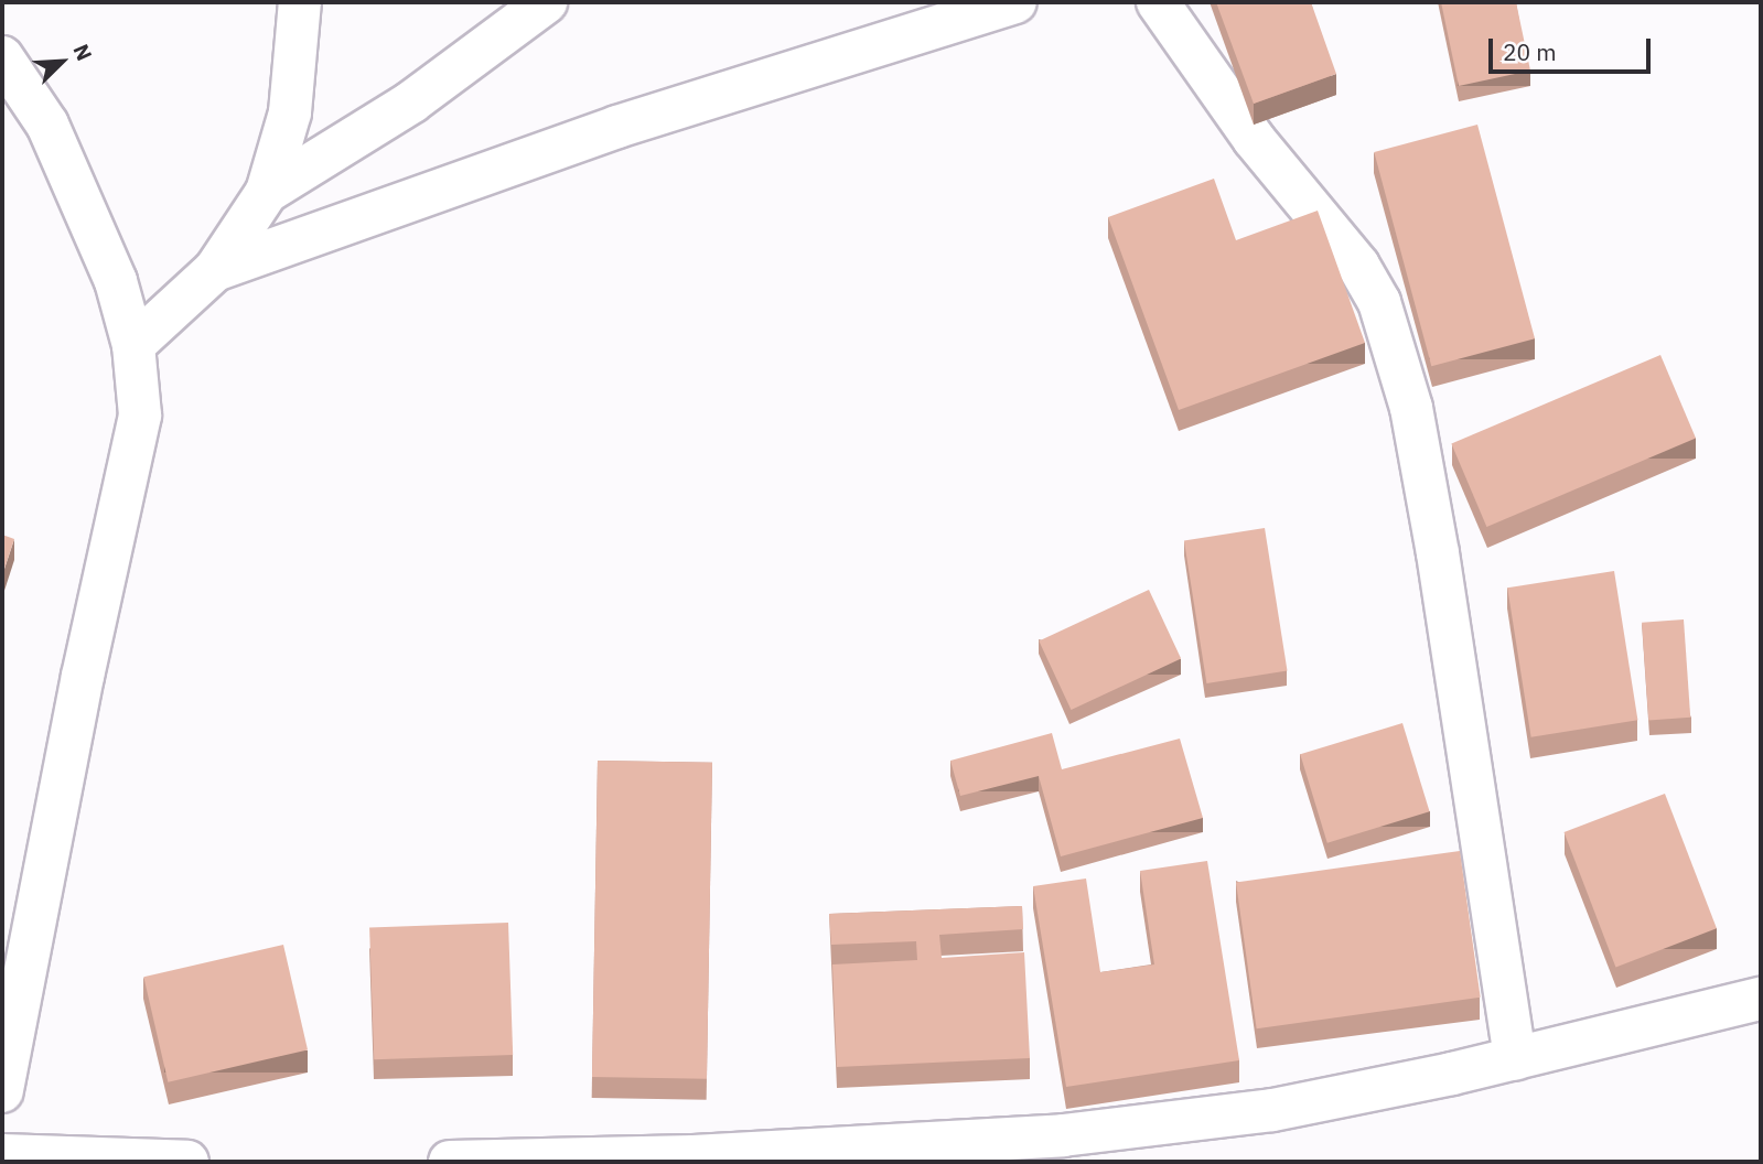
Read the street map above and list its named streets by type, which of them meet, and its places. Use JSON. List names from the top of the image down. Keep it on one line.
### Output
{"scale_bar":"20 m","north":"top right"}
